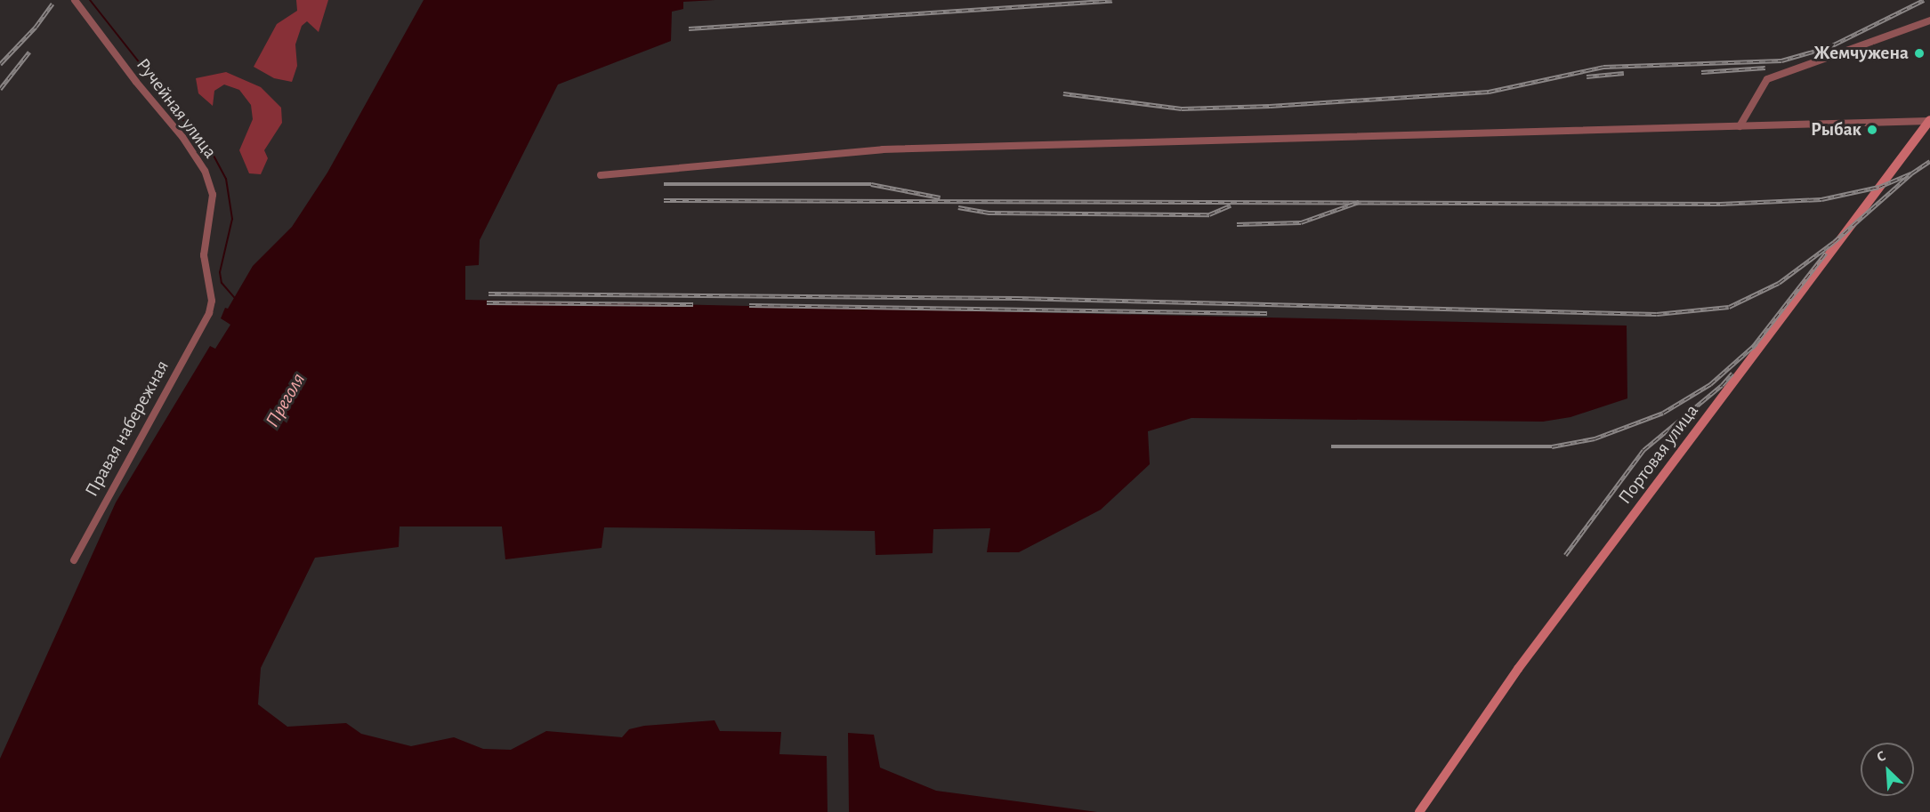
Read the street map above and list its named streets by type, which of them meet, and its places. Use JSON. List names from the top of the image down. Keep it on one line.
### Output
{"streets":{"main road":["Портовая улица"],"street":["Ручейная улица","Правая набережная"]},"crossings":[["Ручейная улица","Правая набережная"]],"water":["Преголя"],"places":["Жемчужена","Рыбак"],"north":"top left"}
